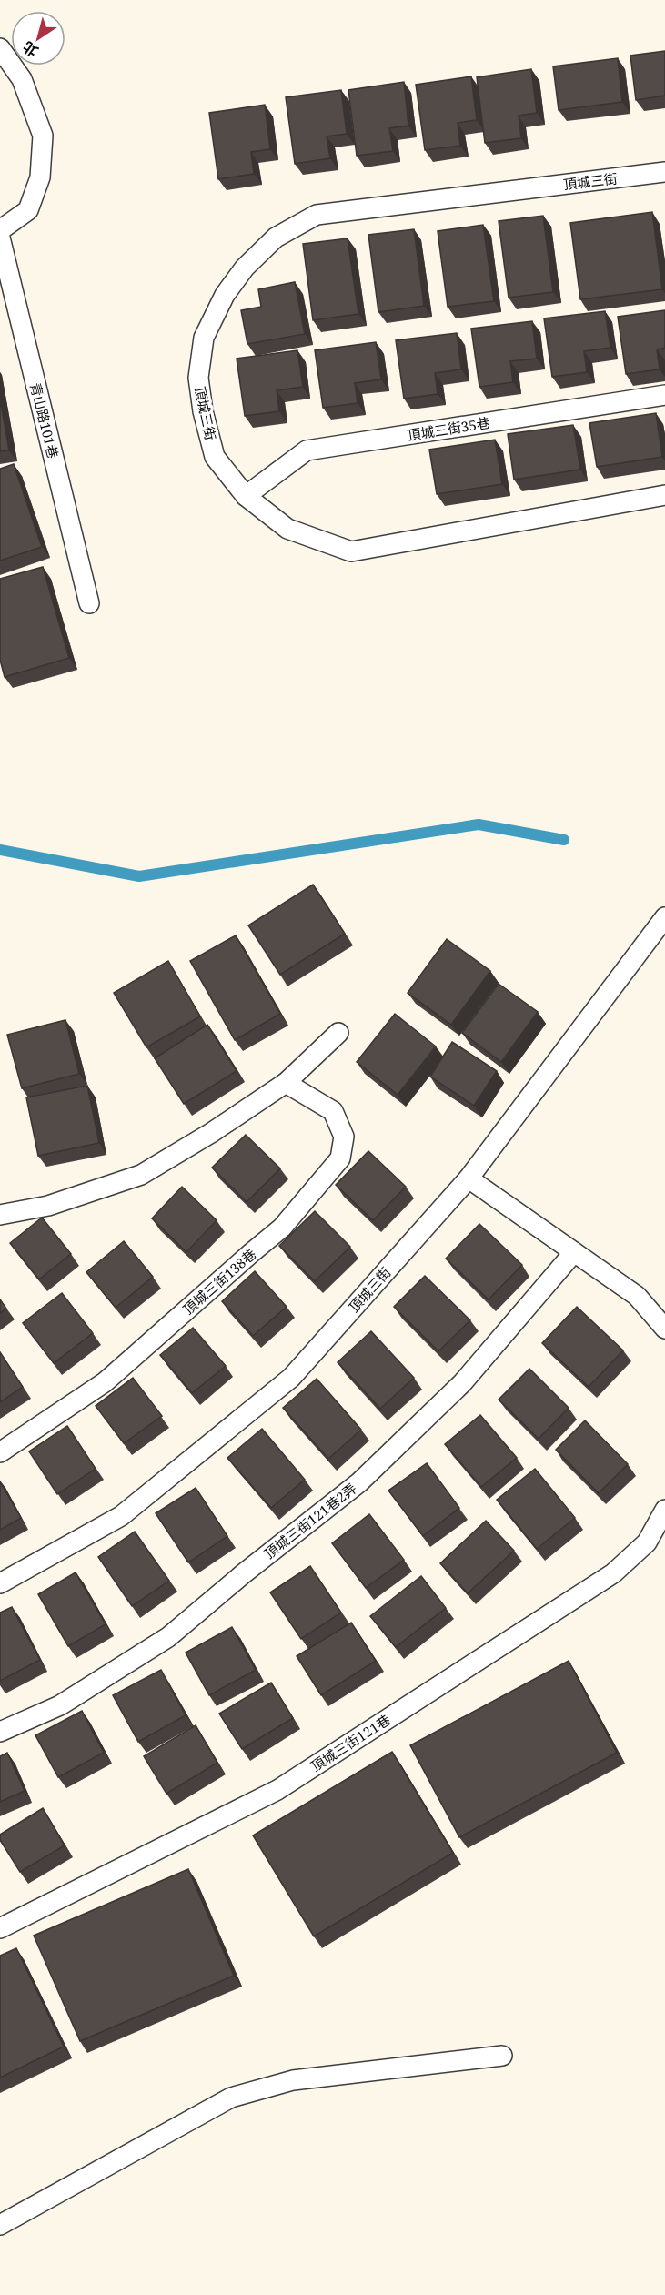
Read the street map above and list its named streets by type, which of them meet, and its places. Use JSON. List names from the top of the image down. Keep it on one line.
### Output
{"streets":{"lane":["頂城三街","青山路101巷","頂城三街35巷","頂城三街138巷","頂城三街121巷2弄","頂城三街121巷"]},"crossings":[["頂城三街","頂城三街35巷"]],"north":"bottom left"}
